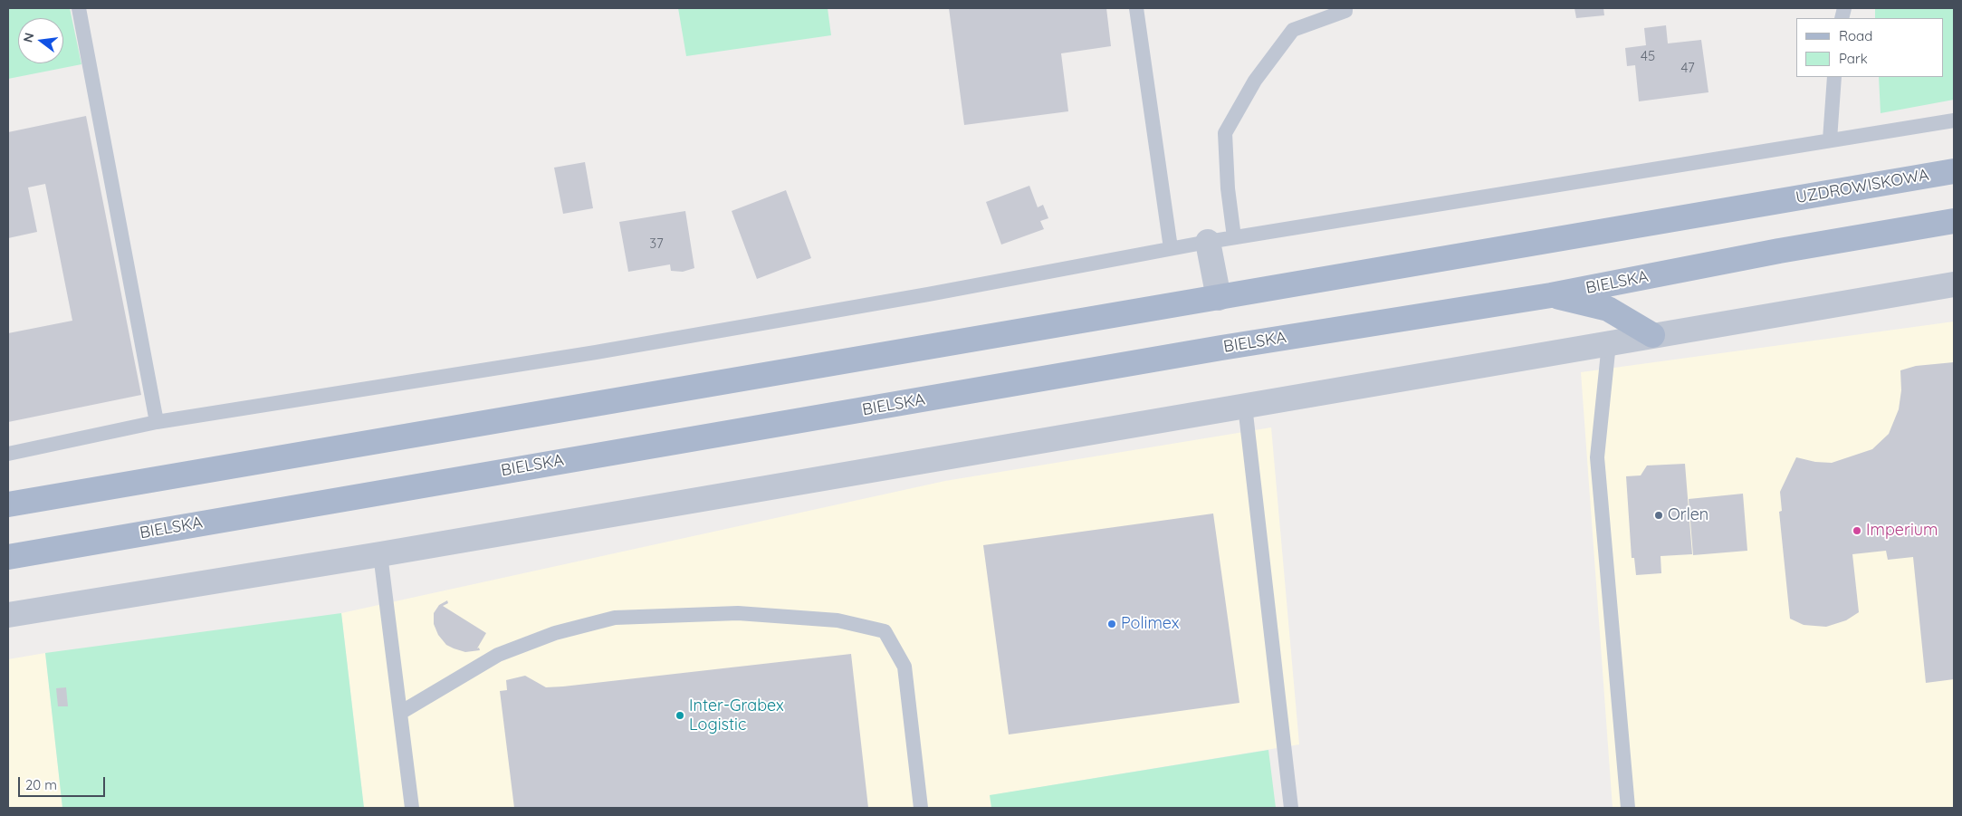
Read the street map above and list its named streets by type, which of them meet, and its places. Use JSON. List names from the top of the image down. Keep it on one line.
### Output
{"streets":{"main road":["UZDROWISKOWA","BIELSKA"]},"places":["Orlen","Imperium","Polimex","Inter-Grabex Logistic"],"house_numbers":["45","47","37"],"legend":["Road","Park"],"scale_bar":"20 m","north":"left"}
